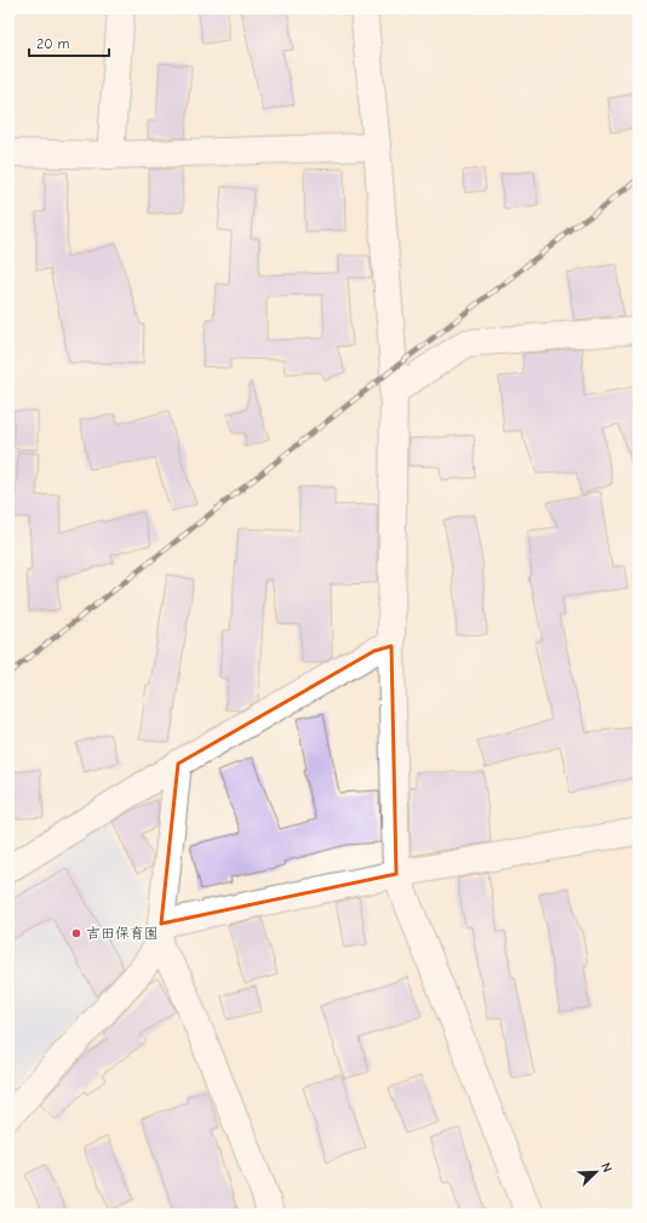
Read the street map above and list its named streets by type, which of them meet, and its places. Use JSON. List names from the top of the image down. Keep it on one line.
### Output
{"places":["吉田保育園"],"scale_bar":"20 m","north":"top right"}
